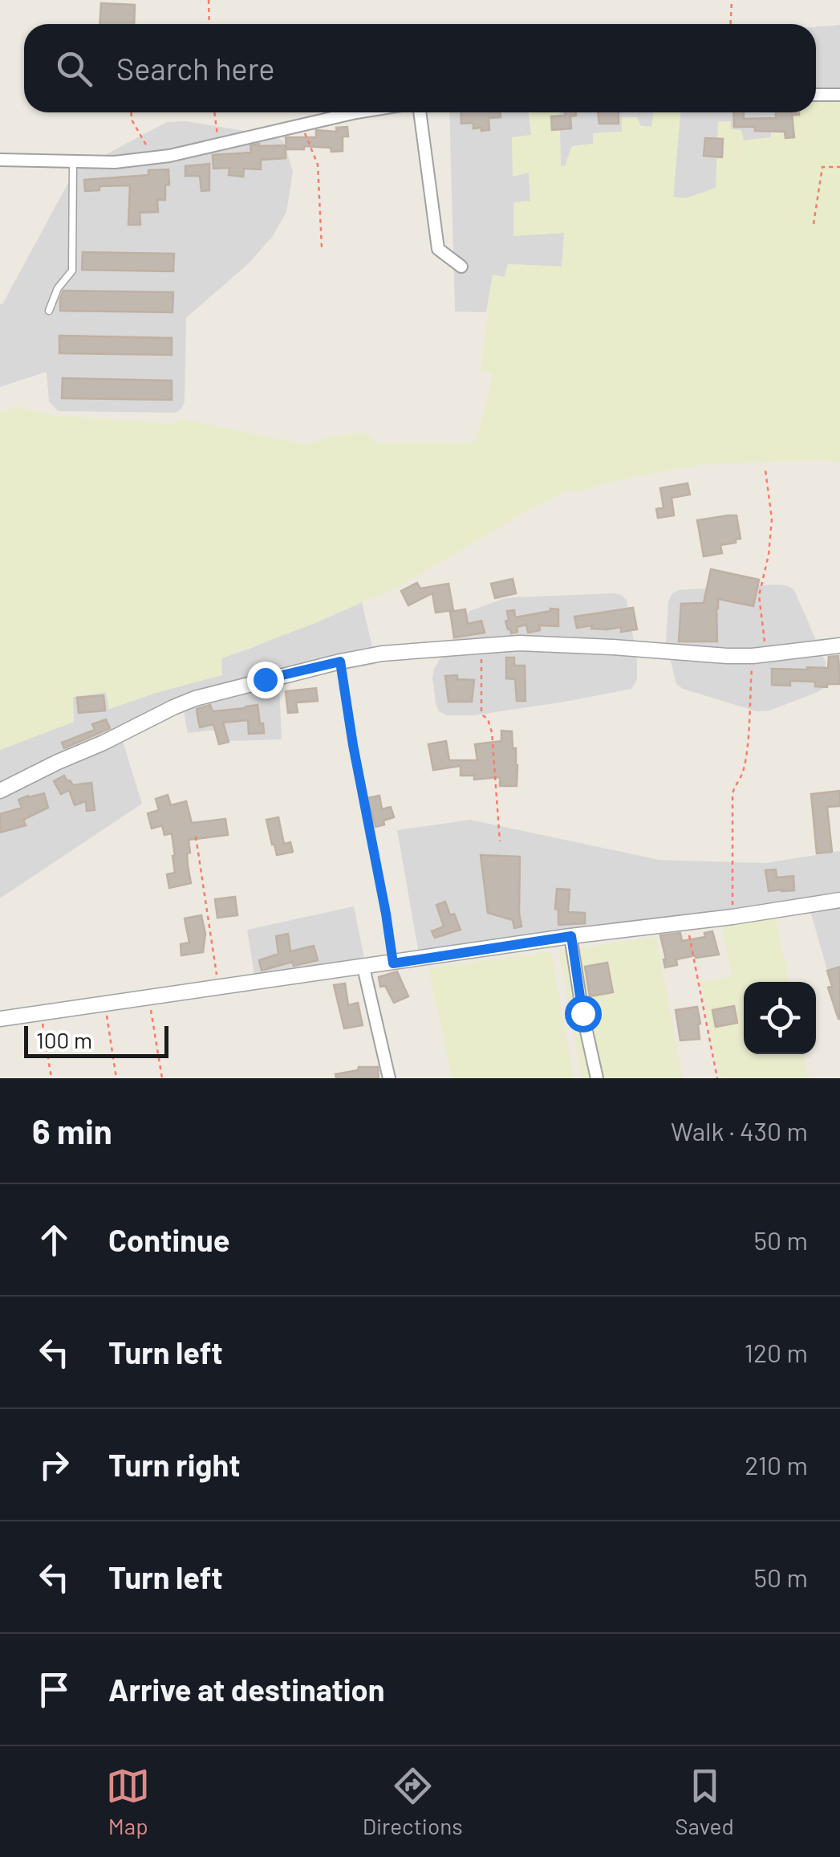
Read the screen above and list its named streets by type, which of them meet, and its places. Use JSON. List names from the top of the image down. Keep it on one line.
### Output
{"scale_bar":"100 m","page":{"search":"Search here","scale":"100 m","heading":["6 min","Walk · 430 m"],"list":[["Continue","50 m"],["Turn left","120 m"],["Turn right","210 m"],["Turn left","50 m"],"Arrive at destination"],"nav":["Map","Directions","Saved"]}}
